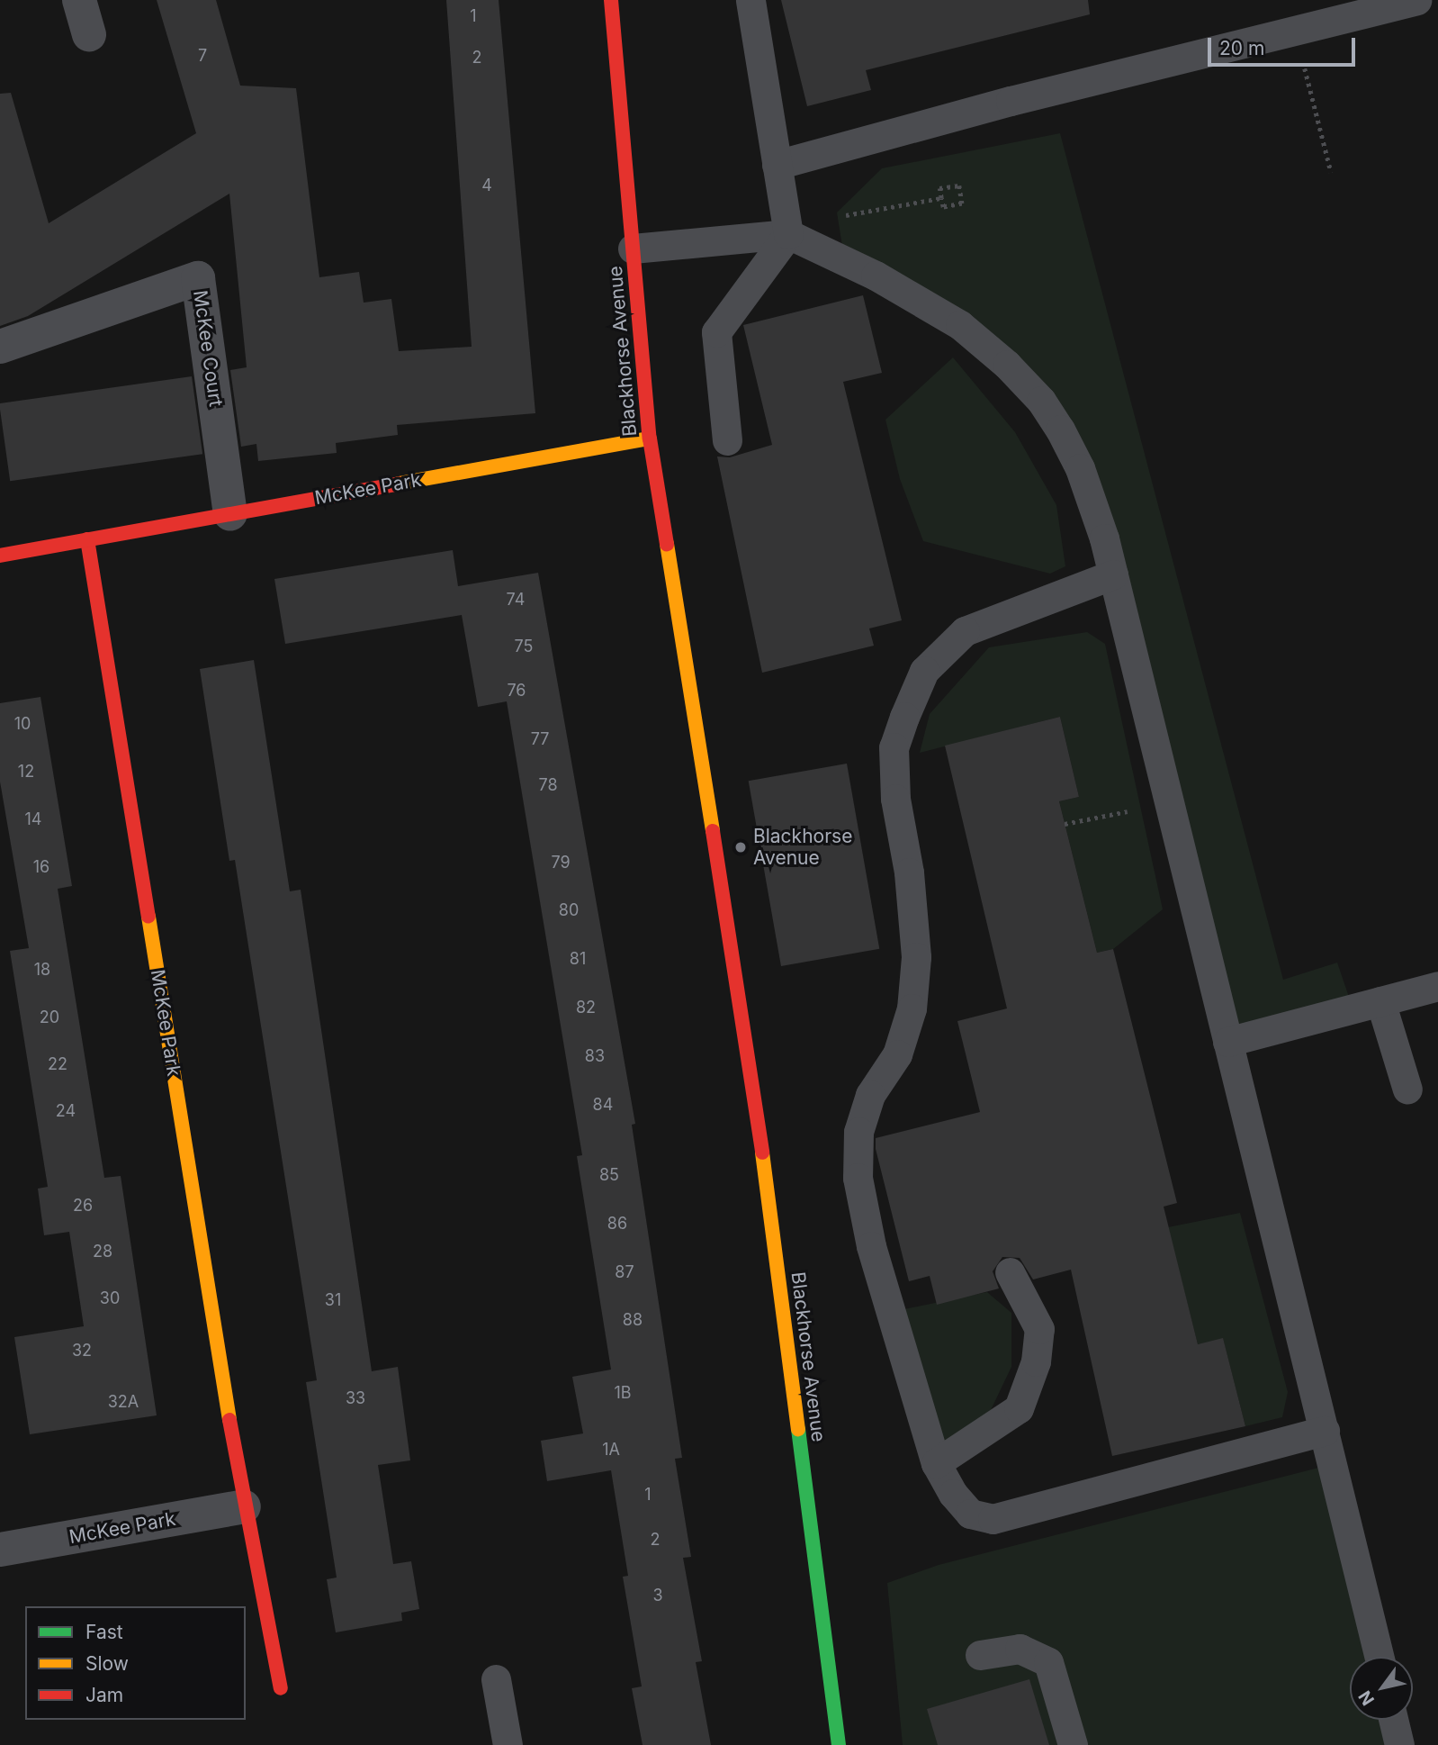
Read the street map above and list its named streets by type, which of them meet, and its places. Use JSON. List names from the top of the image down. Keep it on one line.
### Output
{"streets":{"street":["McKee Court","Blackhorse Avenue","McKee Park"]},"crossings":[["McKee Court","McKee Park"],["Blackhorse Avenue","McKee Park"]],"places":["Blackhorse Avenue"],"house_numbers":["1","7","2","4","74","75","76","10","77","12","78","14","79","16","80","81","18","82","20","83","22","84","24","85","26","86","28","87","30","31","88","32","1B","33","32A","1A","1","2","3"],"legend":["Fast","Slow","Jam"],"scale_bar":"20 m","north":"bottom left"}
